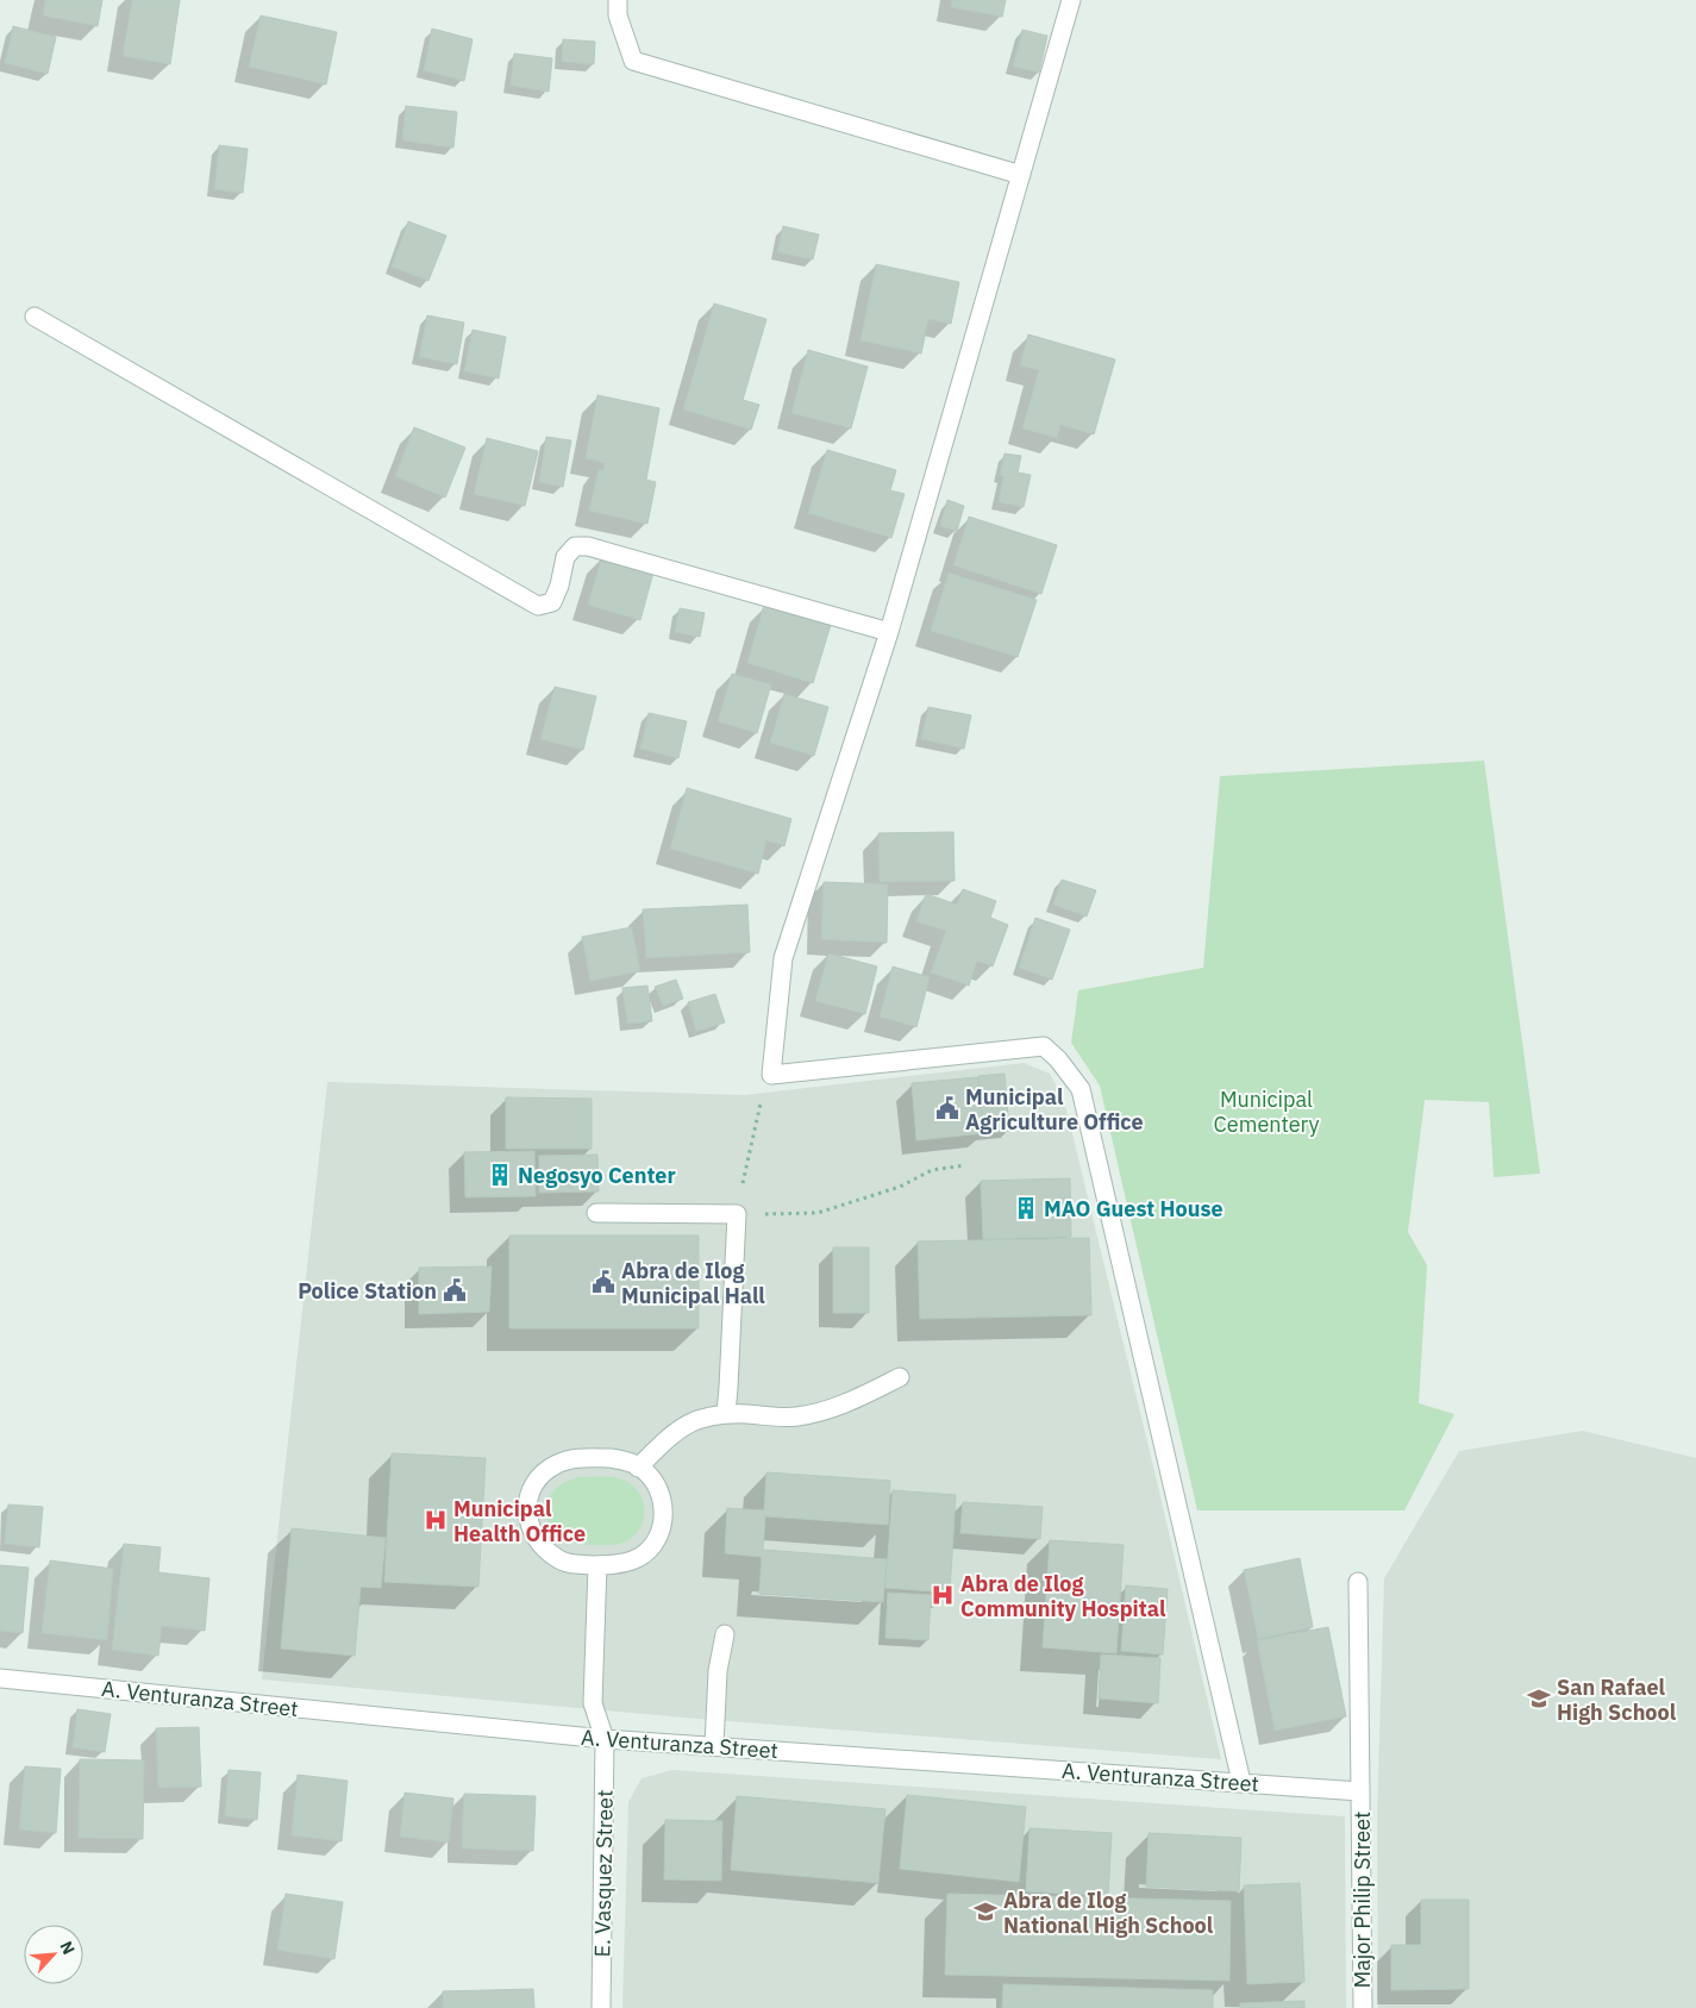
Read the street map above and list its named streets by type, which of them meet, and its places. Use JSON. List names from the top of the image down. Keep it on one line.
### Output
{"streets":{"street":["A. Venturanza Street","E. Vasquez Street","Major Philip Street"]},"crossings":[["A. Venturanza Street","E. Vasquez Street"],["A. Venturanza Street","Major Philip Street"]],"parks":["Municipal Cementery"],"places":{"public building":["Municipal Agriculture Office","Abra de Ilog Municipal Hall","Police Station"],"building":["Negosyo Center","MAO Guest House"],"hospital":["Municipal Health Office","Abra de Ilog Community Hospital"],"school or university":["San Rafael High School","Abra de Ilog National High School"]},"north":"top right"}
